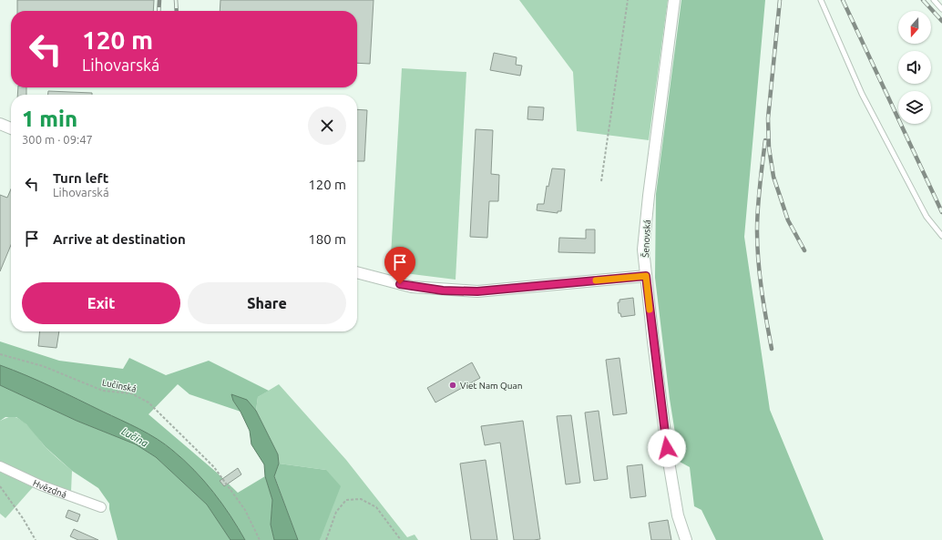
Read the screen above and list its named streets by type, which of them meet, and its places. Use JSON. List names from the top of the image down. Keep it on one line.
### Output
{"streets":{"street":["Šenovská","Hvězdná"],"path":["Lučinská"]},"water":["Lučina"],"places":["Viet Nam Quan"],"north":"bottom","page":{"turn":["120 m","Lihovarská"],"heading":["1 min","300 m · 09:47"],"list":[{"name":"Turn left","note":"Lihovarská","value":"120 m"},{"name":"Arrive at destination","value":"180 m"}],"buttons":["Exit","Share"]}}
